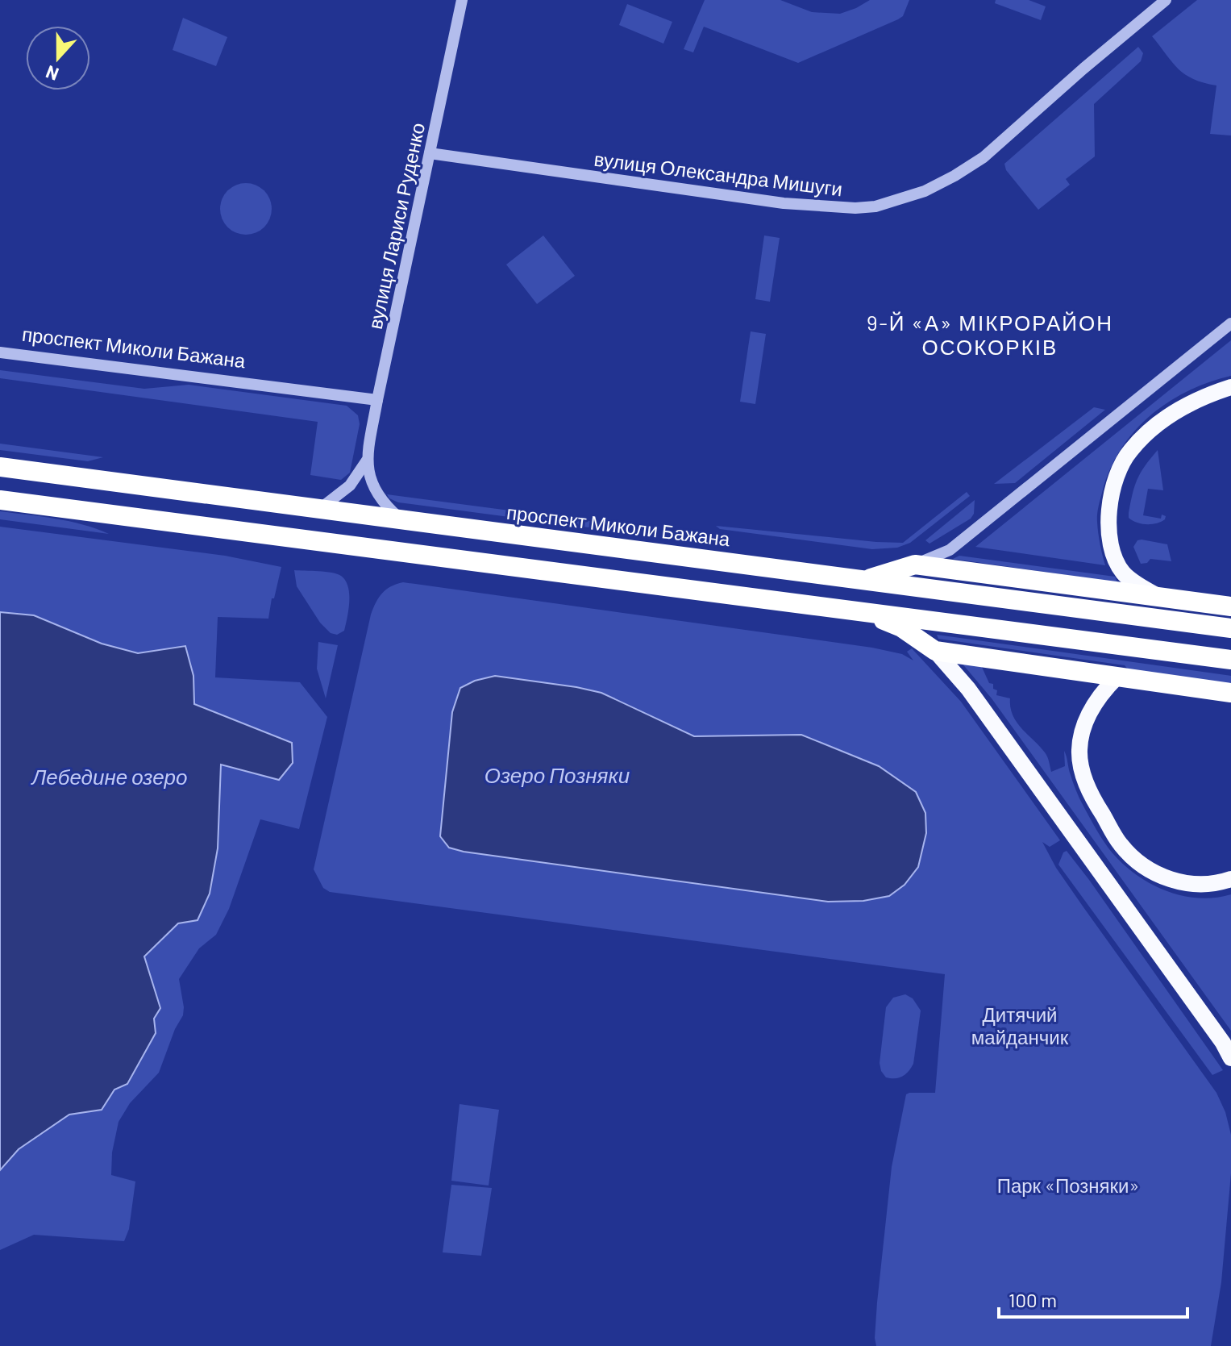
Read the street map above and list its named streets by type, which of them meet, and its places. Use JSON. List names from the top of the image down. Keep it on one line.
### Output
{"streets":{"highway":["проспект Миколи Бажана"],"street":["вулиця Олександра Мишуги","вулиця Лариси Руденко"]},"crossings":[["вулиця Олександра Мишуги","вулиця Лариси Руденко"],["вулиця Лариси Руденко","проспект Миколи Бажана"]],"districts":["9-Й «А» МІКРОРАЙОН ОСОКОРКІВ"],"water":["Озеро Позняки","Лебедине озеро"],"parks":["Дитячий майданчик","Парк «Позняки»"],"scale_bar":"100 m","north":"bottom"}
